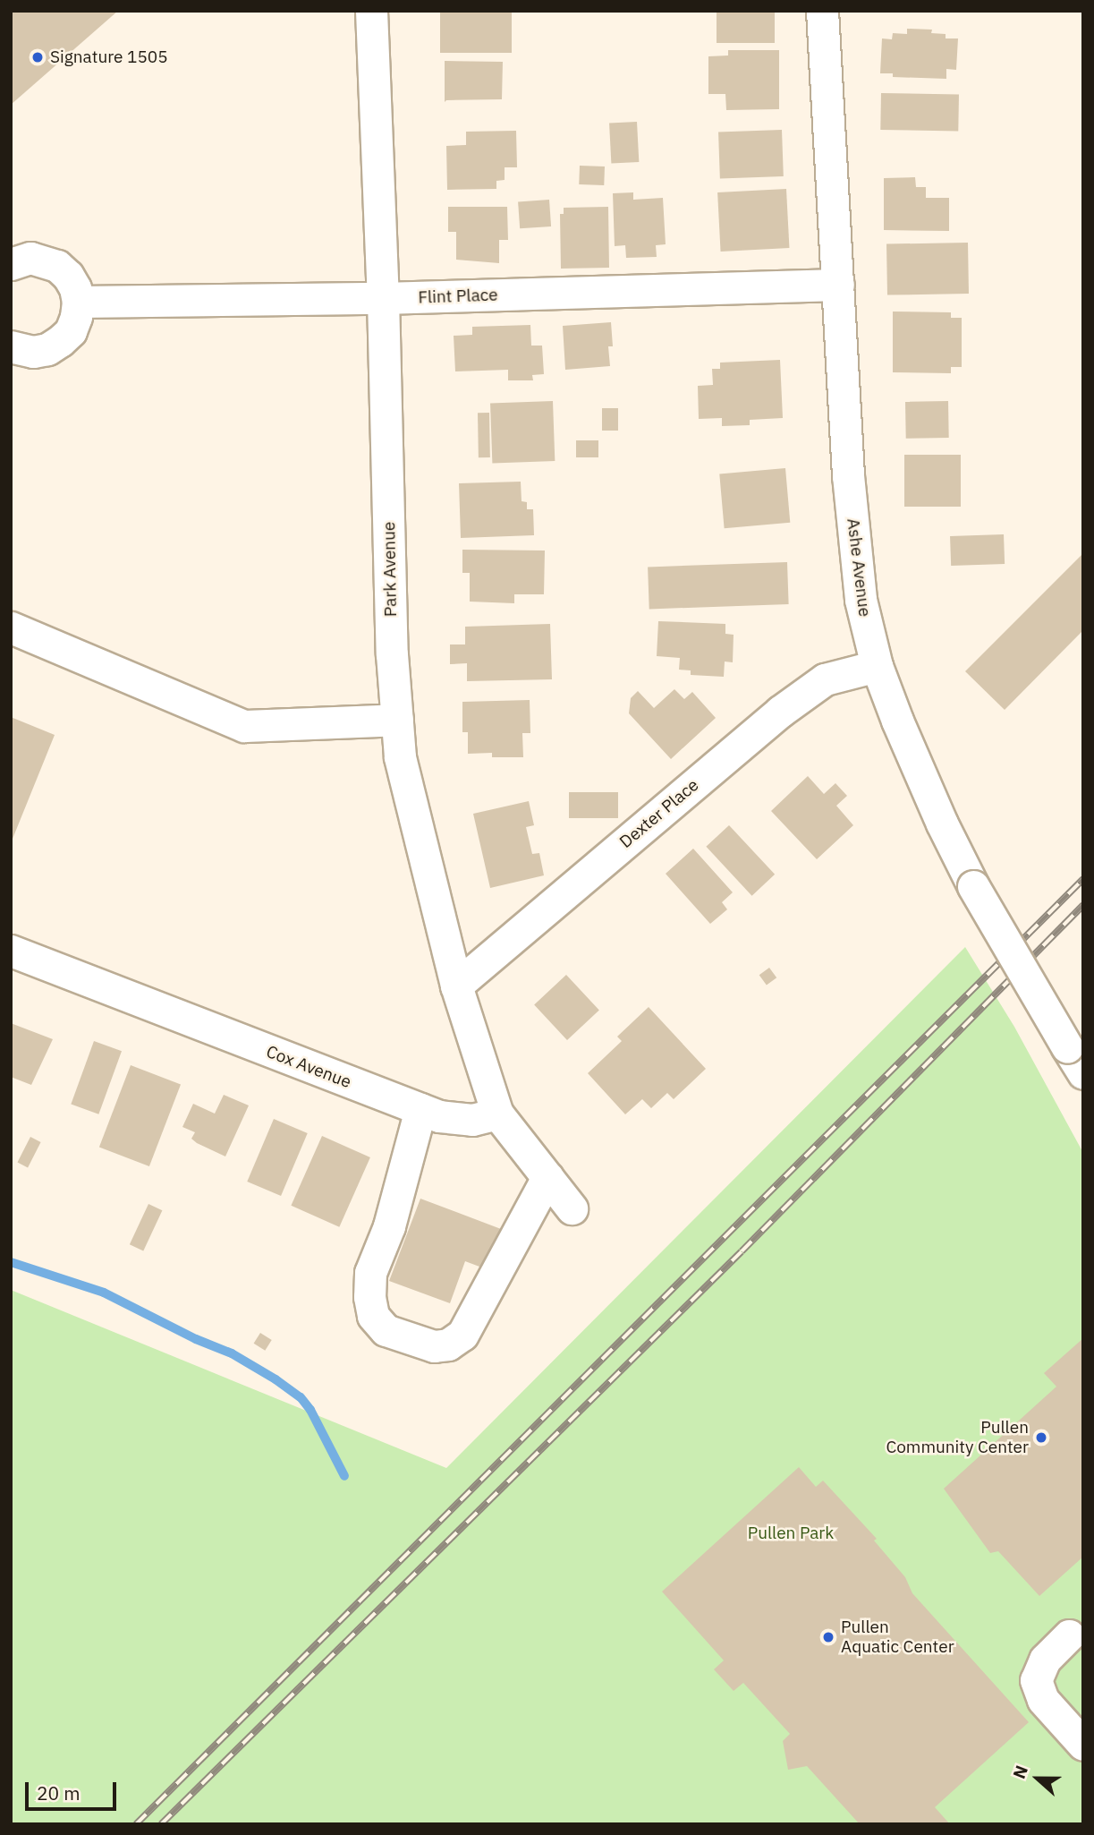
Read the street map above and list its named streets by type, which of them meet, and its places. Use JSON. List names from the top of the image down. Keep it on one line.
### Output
{"streets":{"street":["Flint Place","Ashe Avenue","Park Avenue","Dexter Place","Cox Avenue"]},"crossings":[["Flint Place","Ashe Avenue"],["Flint Place","Park Avenue"],["Ashe Avenue","Dexter Place"],["Park Avenue","Dexter Place"],["Park Avenue","Cox Avenue"]],"parks":["Pullen Park"],"places":["Signature 1505","Pullen Community Center","Pullen Aquatic Center"],"scale_bar":"20 m","north":"left"}
